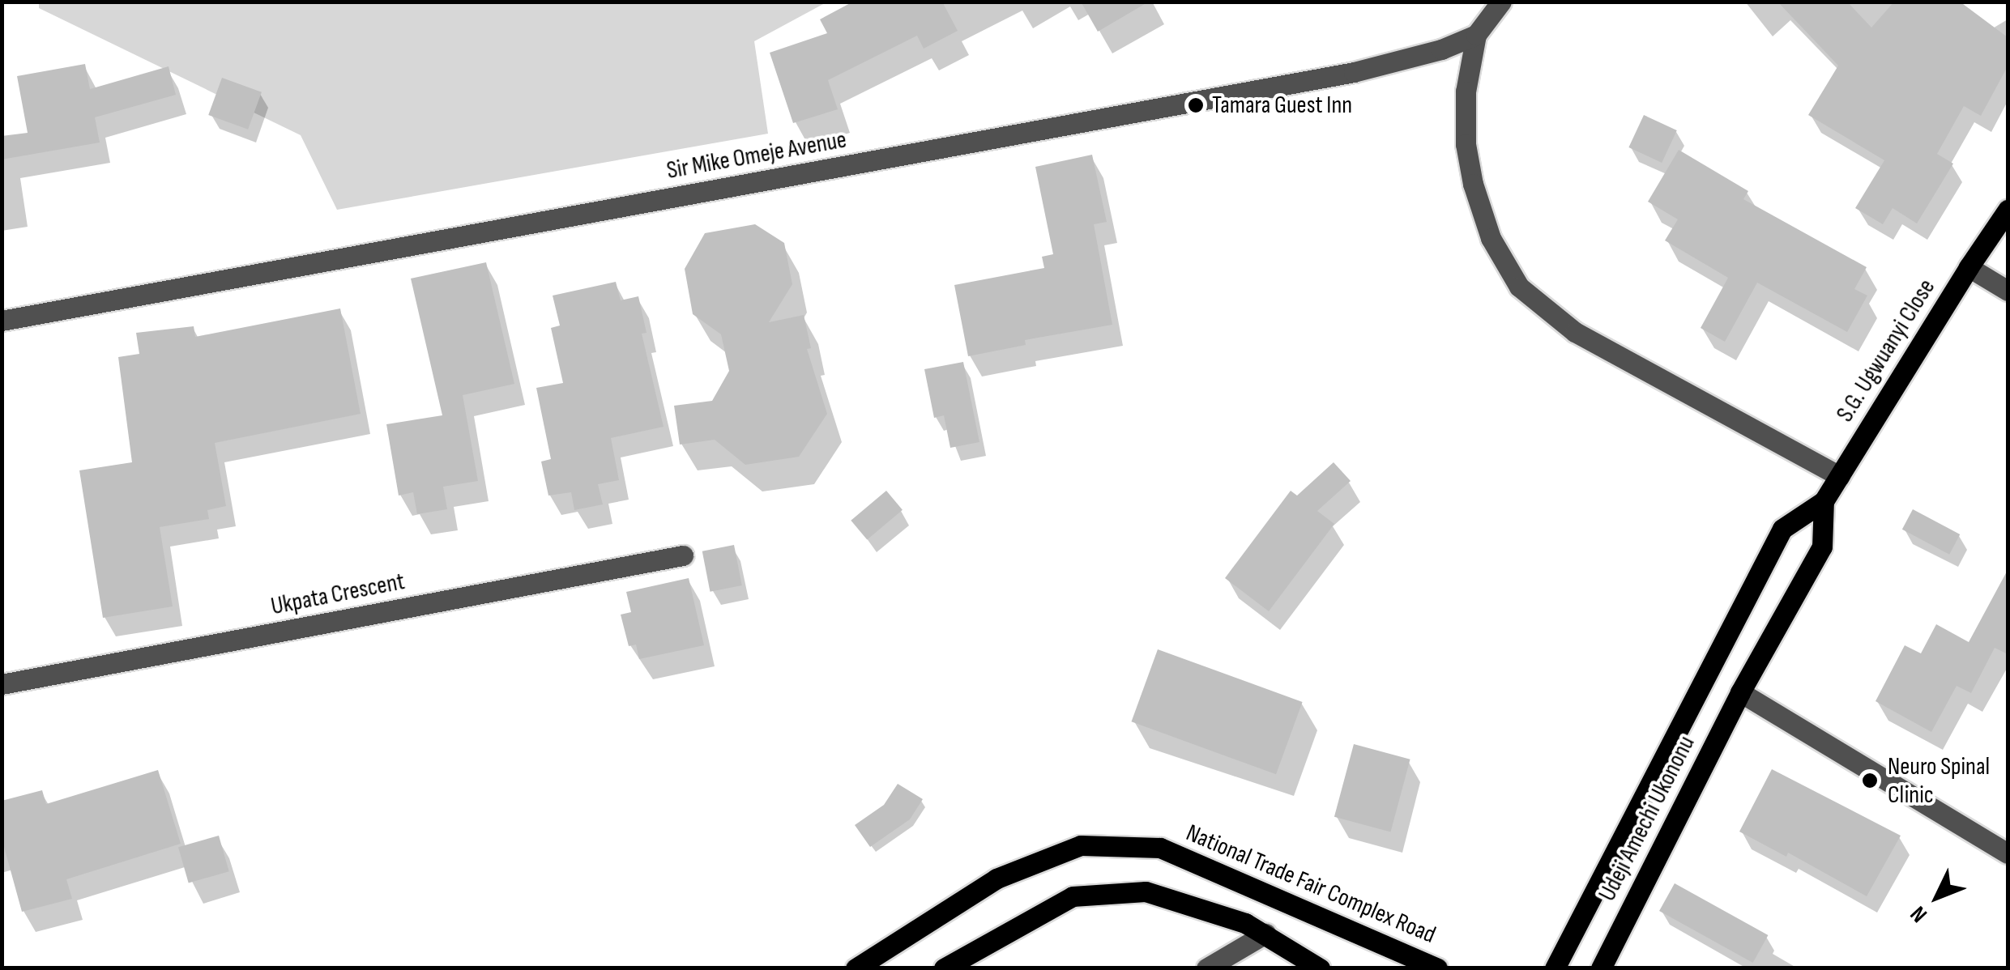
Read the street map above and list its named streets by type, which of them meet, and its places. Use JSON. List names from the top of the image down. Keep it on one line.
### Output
{"streets":{"main road":["S.G. Ugwuanyi Close","Udeji Amechi Ukononu","National Trade Fair Complex Road"],"street":["Sir Mike Omeje Avenue","Ukpata Crescent"]},"crossings":[["S.G. Ugwuanyi Close","Udeji Amechi Ukononu"]],"places":["Tamara Guest Inn","Neuro Spinal Clinic"],"north":"bottom left"}
